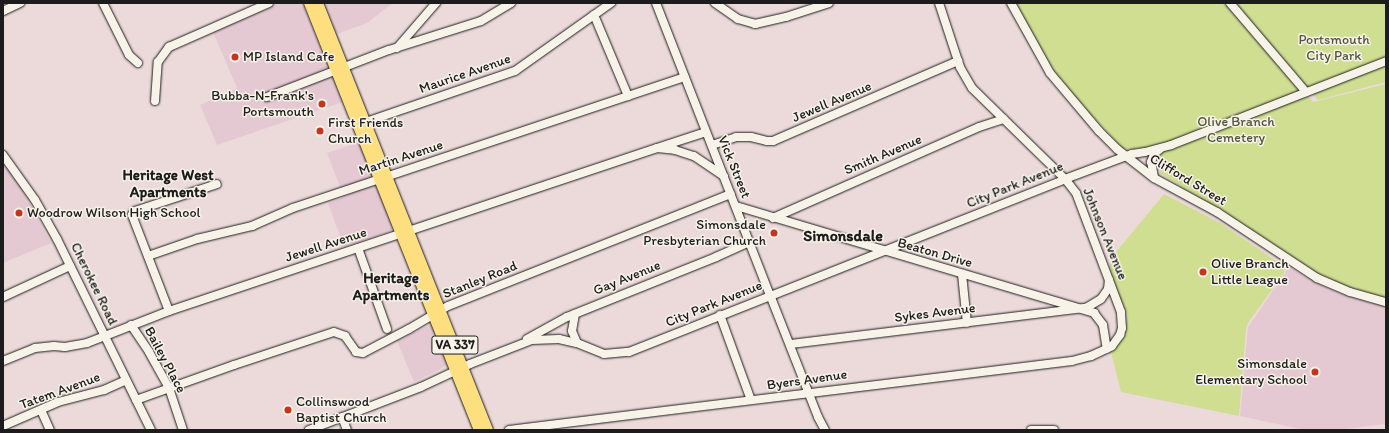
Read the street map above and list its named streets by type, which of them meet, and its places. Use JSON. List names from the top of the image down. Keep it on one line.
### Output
{"streets":{"main road":["VA 337"],"street":["Maurice Avenue","Jewell Avenue","Smith Avenue","Martin Avenue","Vick Street","Clifford Street","City Park Avenue","Johnson Avenue","Beaton Drive","Gay Avenue","Stanley Road","Cherokee Road","Sykes Avenue","Bailey Place","Byers Avenue","Tatem Avenue"]},"crossings":[["Maurice Avenue","VA 337"],["Jewell Avenue","Vick Street"],["Jewell Avenue","Johnson Avenue"],["Jewell Avenue","Cherokee Road"],["Jewell Avenue","VA 337"],["Jewell Avenue","Bailey Place"],["Smith Avenue","Johnson Avenue"],["Smith Avenue","Beaton Drive"],["Martin Avenue","Vick Street"],["Martin Avenue","VA 337"],["Vick Street","City Park Avenue"],["Vick Street","Beaton Drive"],["Vick Street","Gay Avenue"],["Vick Street","Stanley Road"],["Vick Street","Sykes Avenue"],["Vick Street","Byers Avenue"],["Clifford Street","City Park Avenue"],["City Park Avenue","Johnson Avenue"],["City Park Avenue","Beaton Drive"],["City Park Avenue","Gay Avenue"],["City Park Avenue","VA 337"],["Johnson Avenue","Beaton Drive"],["Johnson Avenue","Byers Avenue"],["Beaton Drive","Sykes Avenue"],["Beaton Drive","Byers Avenue"],["Stanley Road","Cherokee Road"],["Stanley Road","VA 337"],["Stanley Road","Bailey Place"],["Cherokee Road","Tatem Avenue"]],"districts":["Heritage West Apartments","Simonsdale","Heritage Apartments"],"parks":["Portsmouth City Park","Olive Branch Cemetery"],"places":["MP Island Cafe","Bubba-N-Frank's Portsmouth","First Friends Church","Woodrow Wilson High School","Simonsdale Presbyterian Church","Olive Branch Little League","Simonsdale Elementary School","Collinswood Baptist Church"]}
